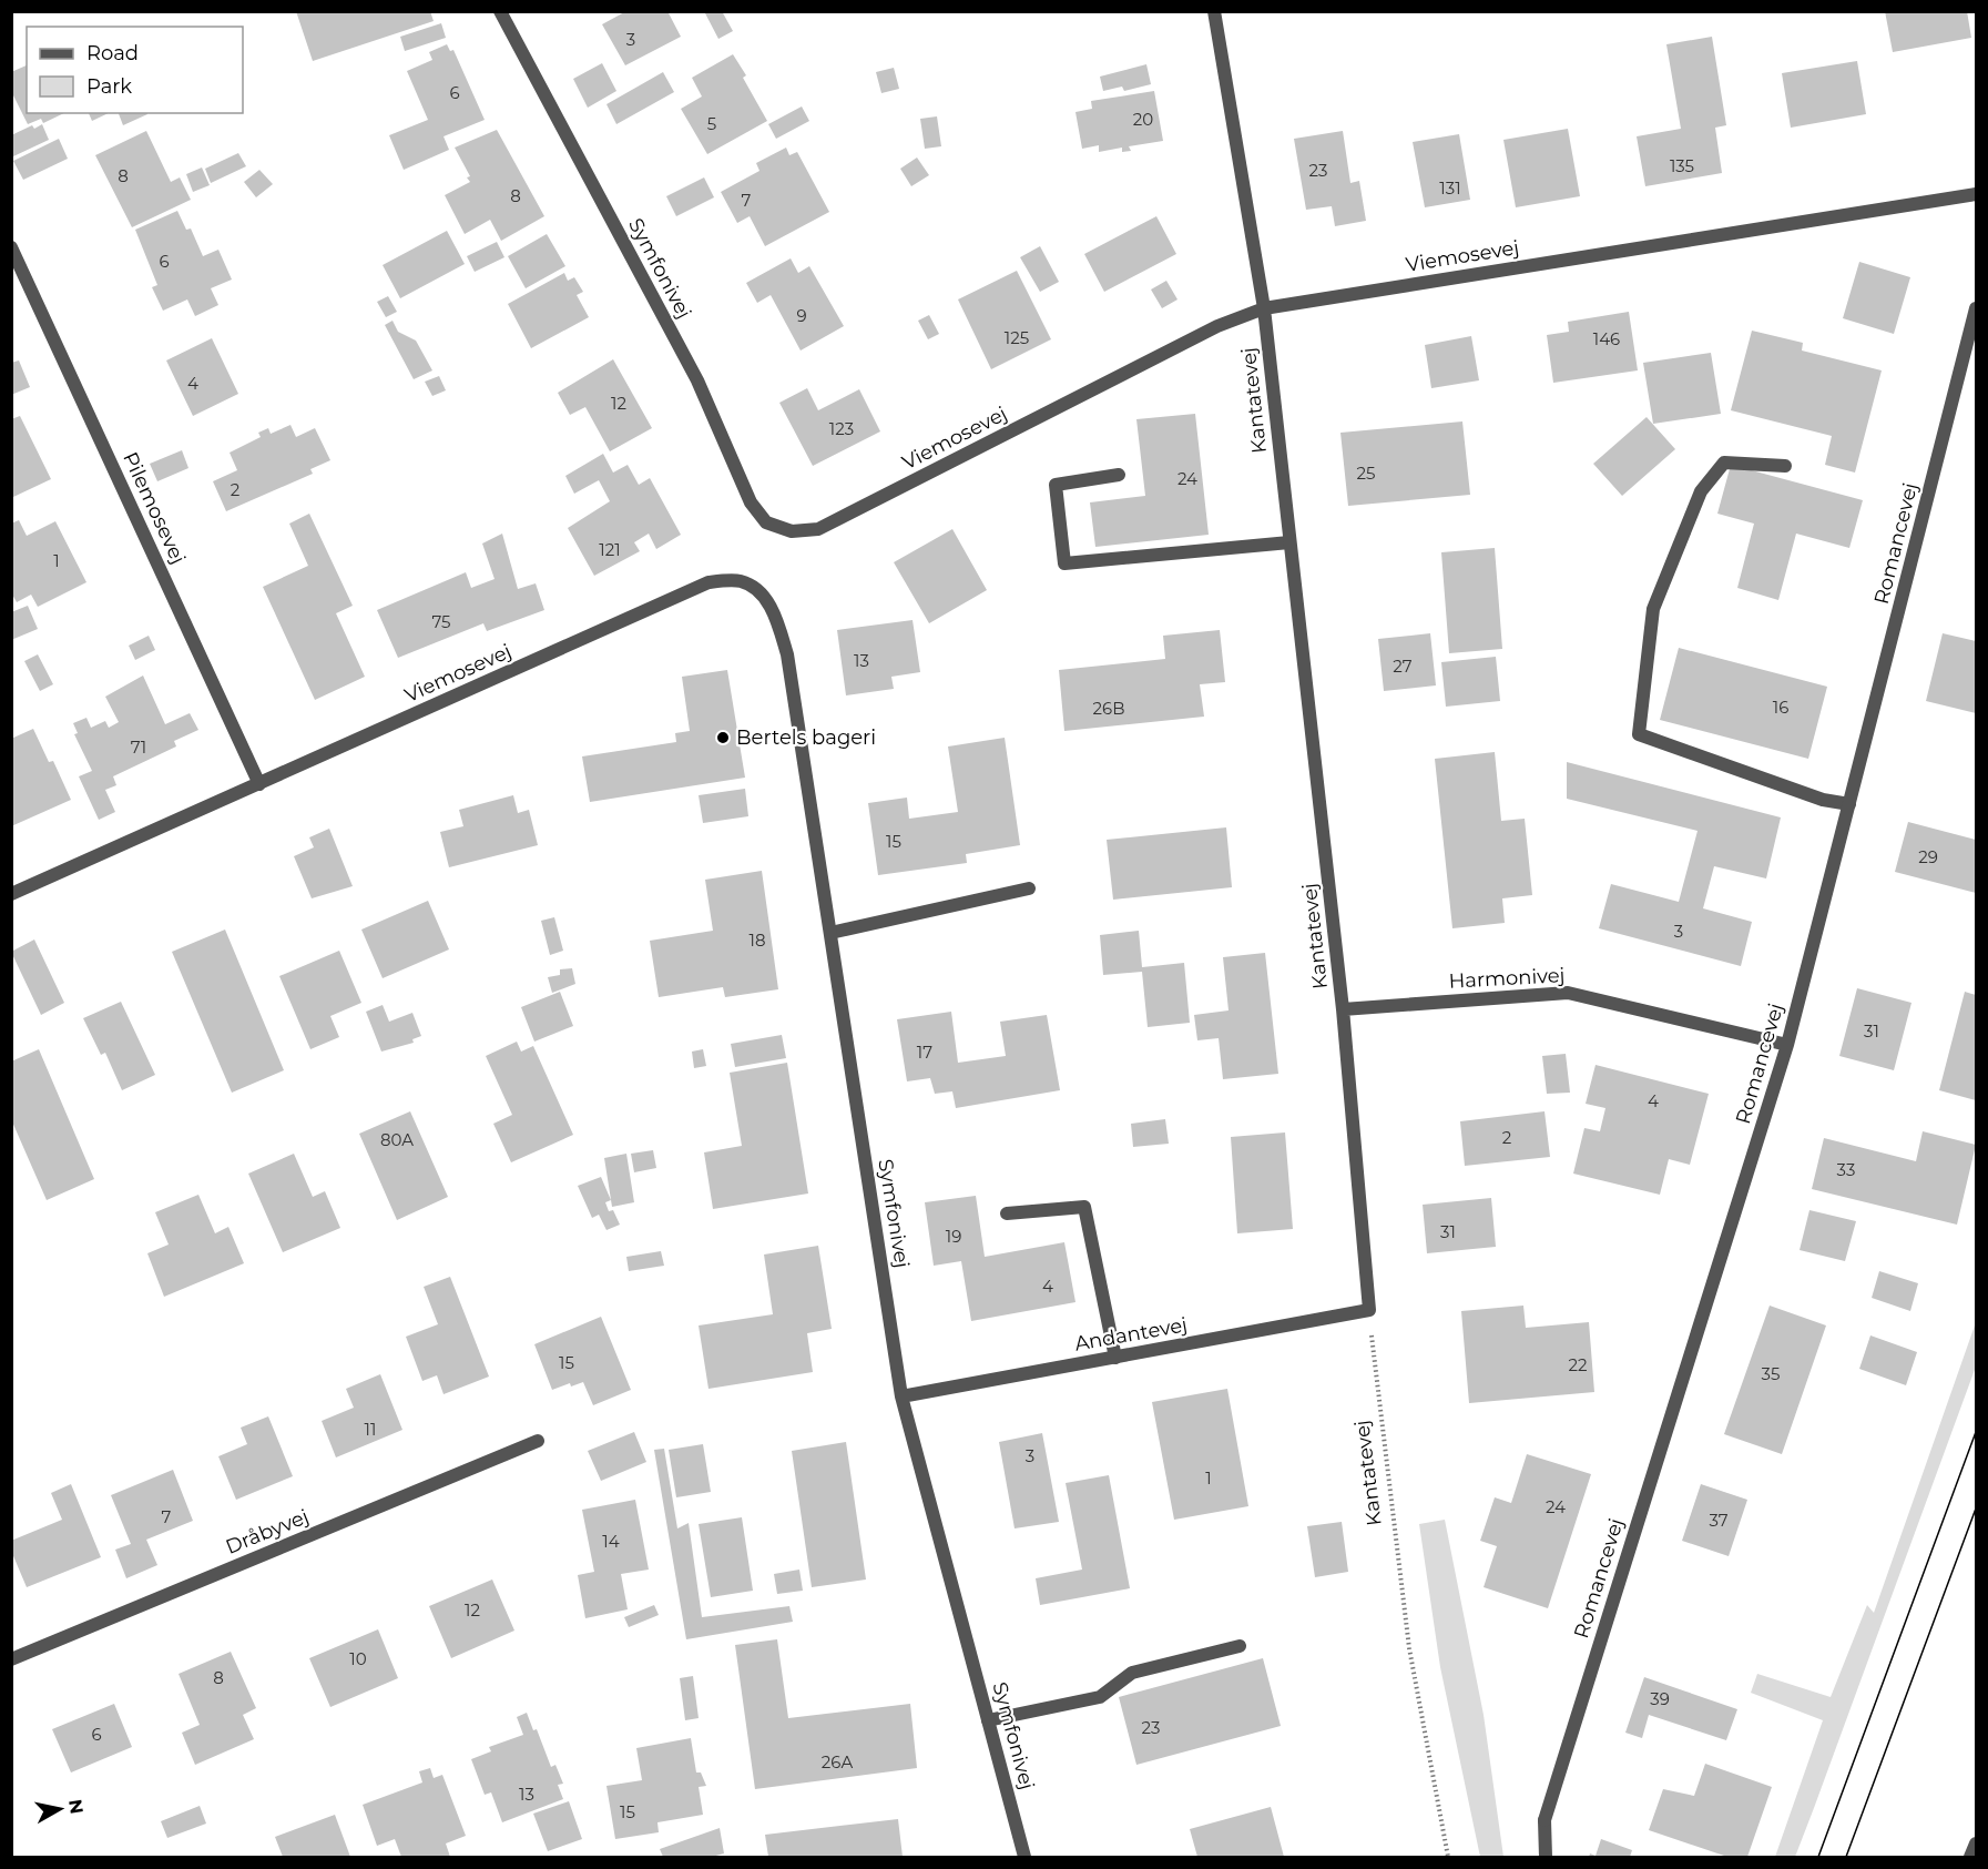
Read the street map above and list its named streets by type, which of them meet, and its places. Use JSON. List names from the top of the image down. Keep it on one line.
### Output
{"streets":{"street":["Viemosevej","Symfonivej","Kantatevej","Pilemosevej","Romancevej","Harmonivej","Andantevej","Dråbyvej"]},"crossings":[["Viemosevej","Symfonivej"],["Viemosevej","Kantatevej"],["Viemosevej","Pilemosevej"],["Symfonivej","Andantevej"],["Kantatevej","Harmonivej"],["Kantatevej","Andantevej"],["Romancevej","Harmonivej"]],"places":["Bertels bageri"],"house_numbers":["3","6","20","5","135","23","8","131","8","7","6","9","125","146","4","12","123","25","24","2","121","1","75","13","27","16","26B","71","15","29","3","18","31","17","4","2","80A","33","31","19","4","15","22","35","11","3","1","24","7","37","14","12","10","8","39","23","6","26A","13","15"],"legend":["Road","Park"],"north":"right"}
